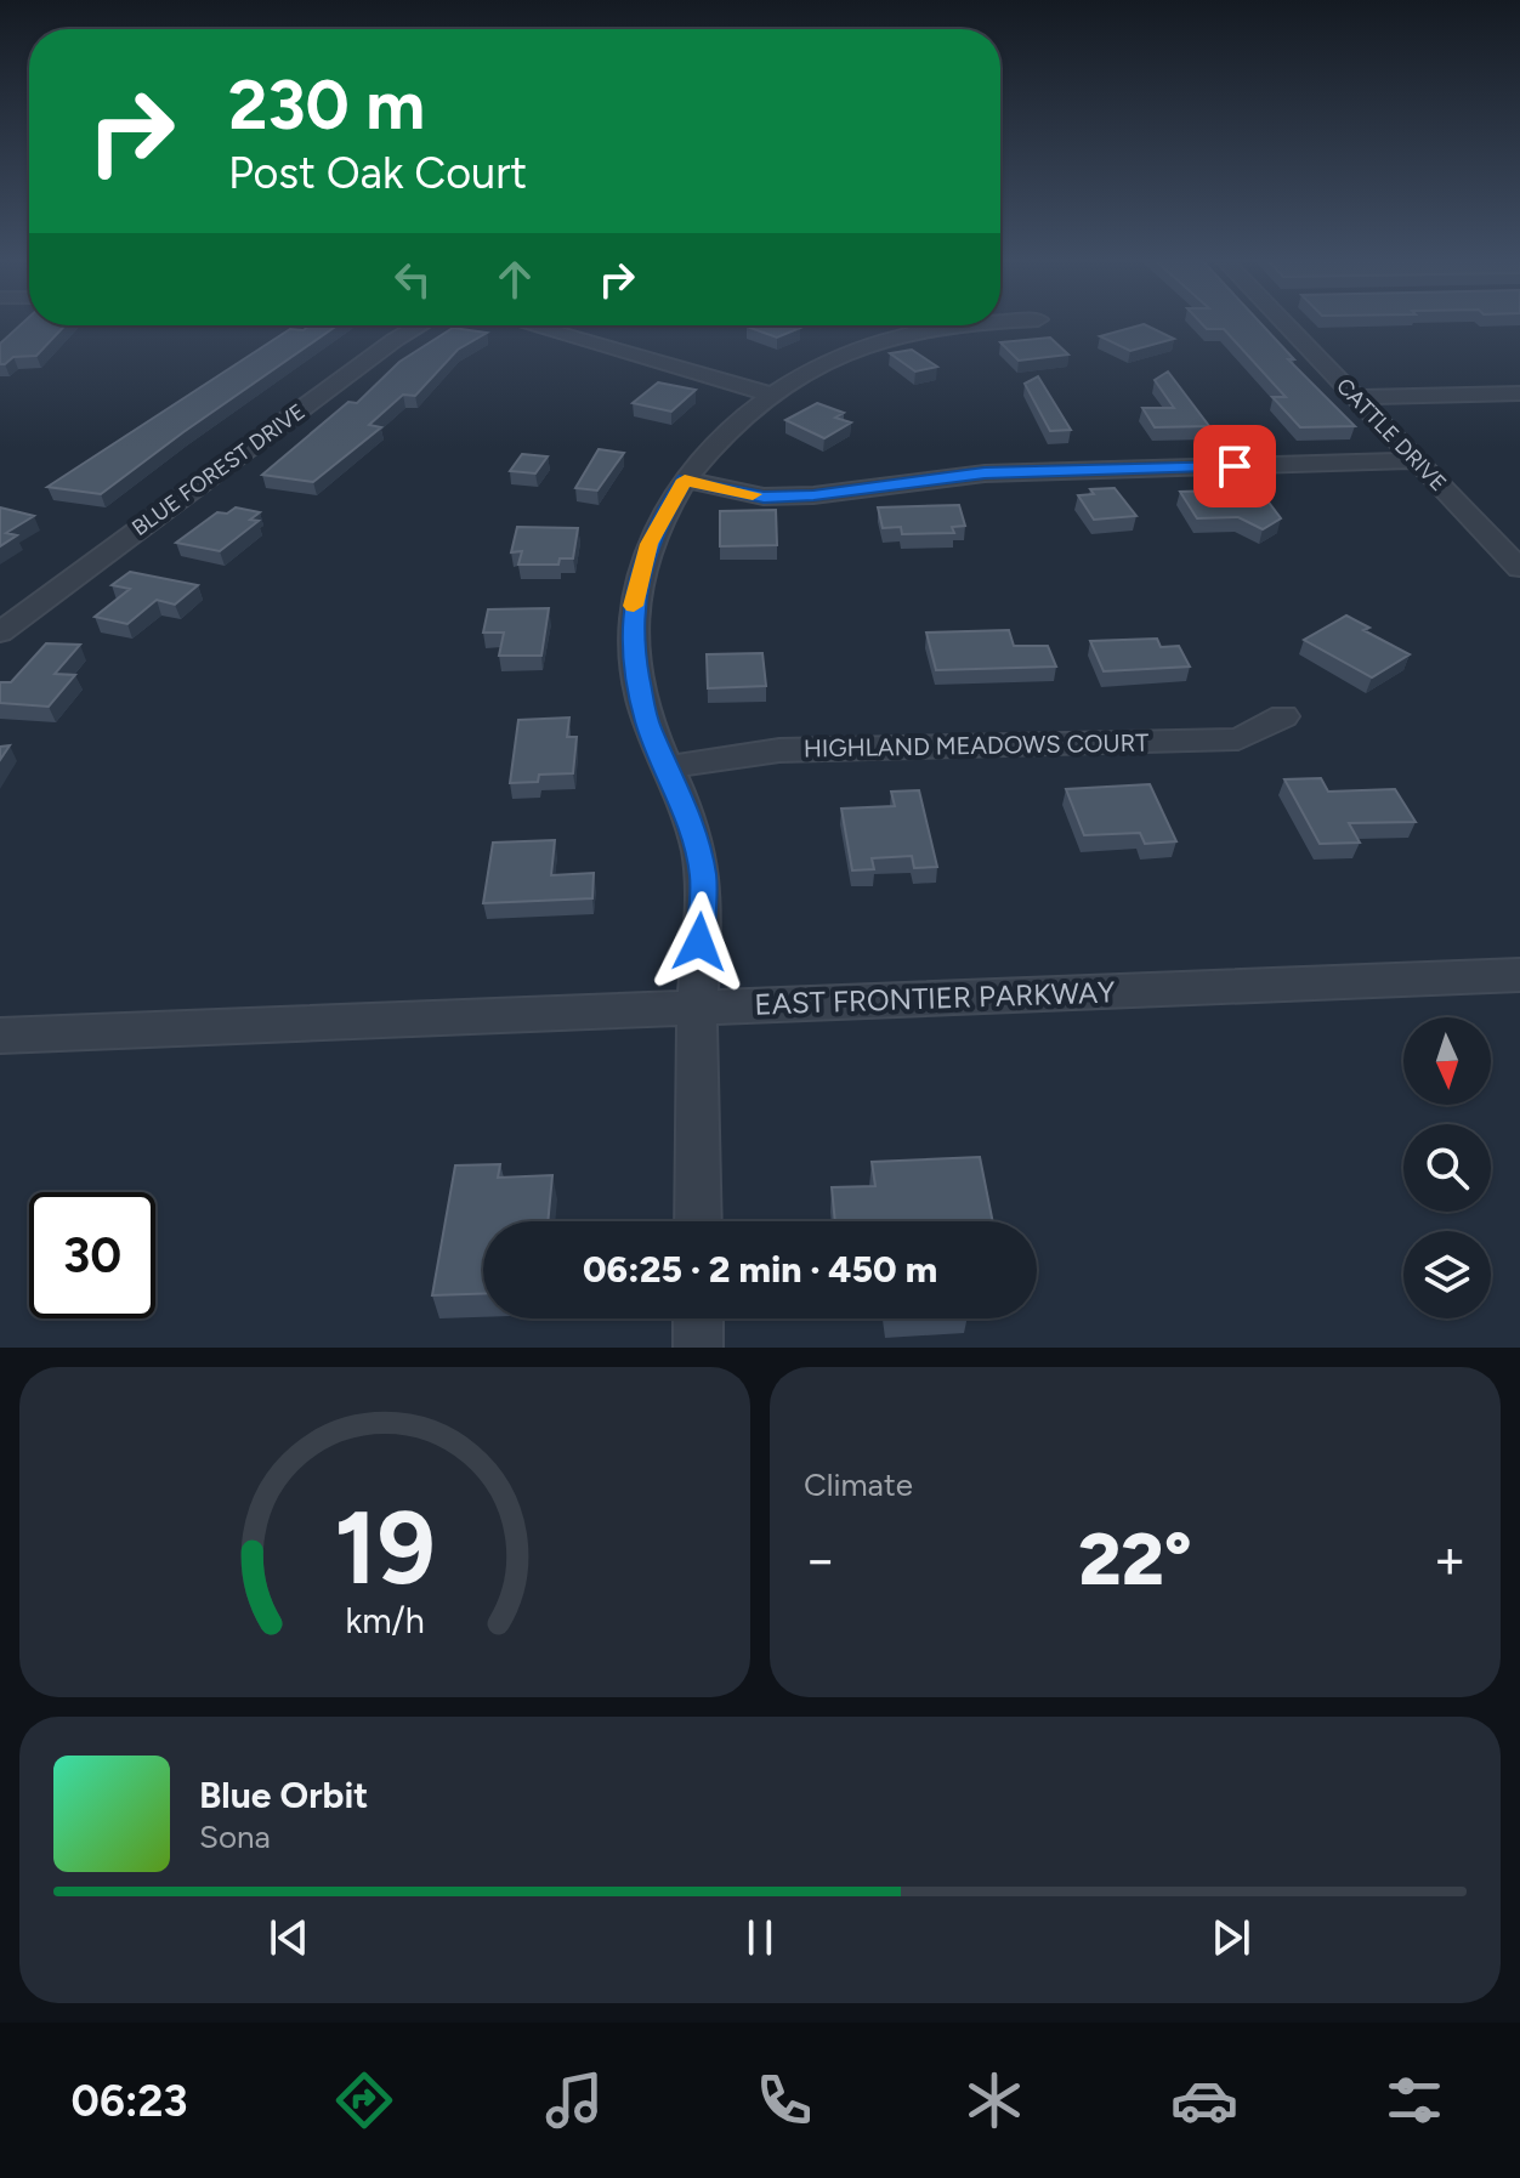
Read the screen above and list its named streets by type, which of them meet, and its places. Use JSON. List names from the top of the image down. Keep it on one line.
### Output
{"streets":{"street":["CATTLE DRIVE","BLUE FOREST DRIVE","HIGHLAND MEADOWS COURT","EAST FRONTIER PARKWAY"]},"north":"bottom","page":{"turn":["230 m","Post Oak Court"],"limit":"30","trip":"06:25 · 2 min · 450 m","tile":"Climate","heat":["−","22°","+"],"song":["Blue Orbit","Sona"],"tabs":"06:23","gauge":["19","km/h"]}}
